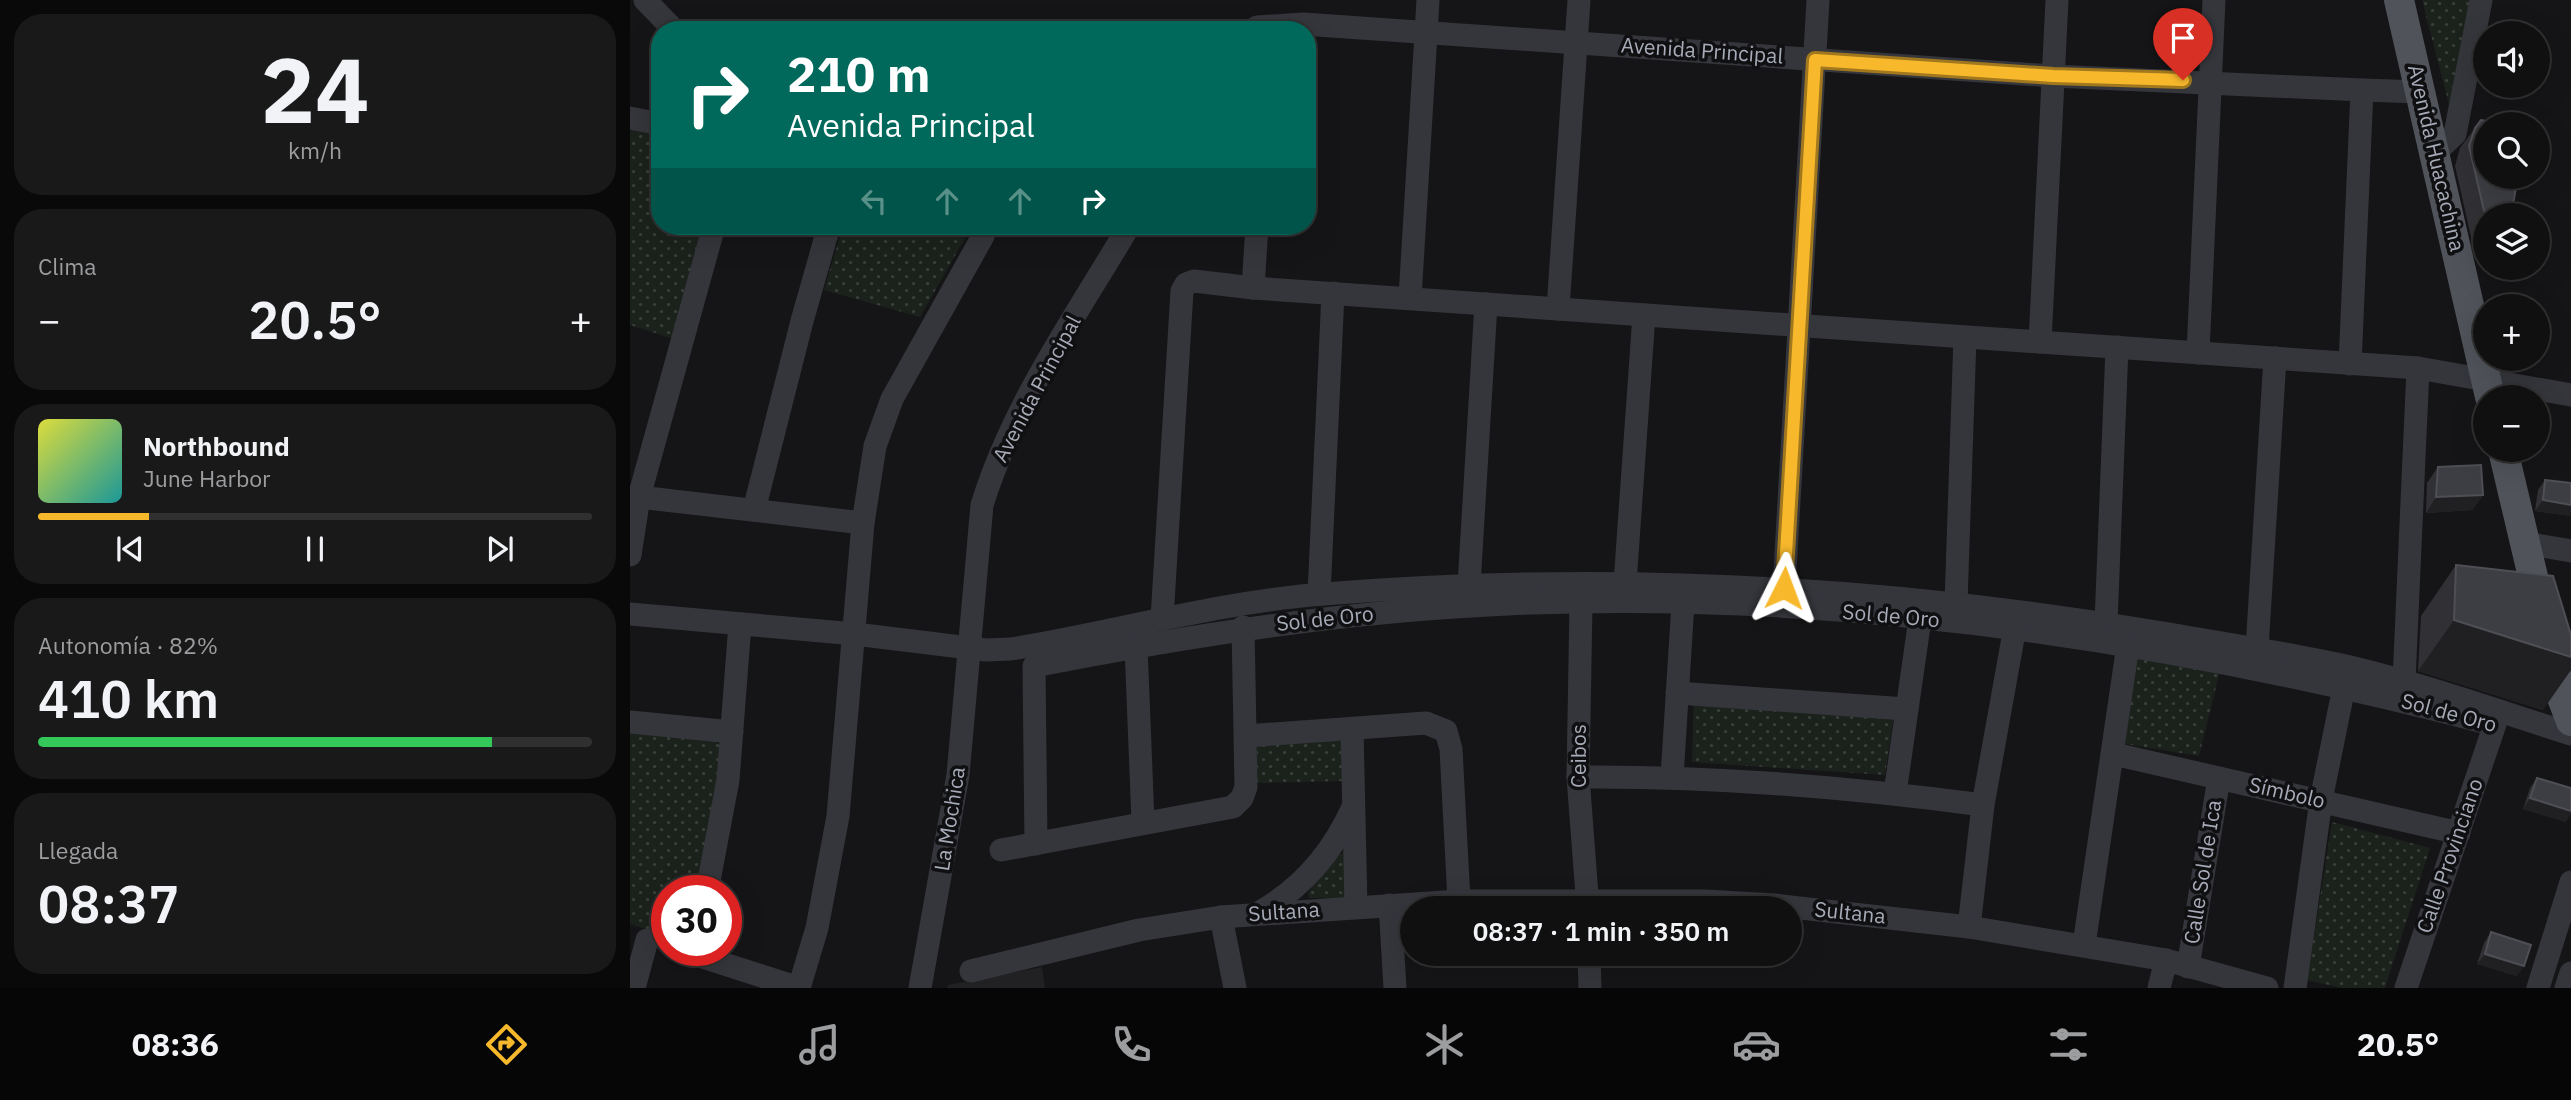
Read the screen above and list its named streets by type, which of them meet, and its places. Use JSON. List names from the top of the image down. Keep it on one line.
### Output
{"streets":{"main road":["Avenida Huacachina"],"street":["Avenida Principal","Sol de Oro","Ceibos","Símbolo","La Mochica","Calle Provinciano","Calle Sol de Ica","Sultana"]},"crossings":[["Avenida Principal","Avenida Huacachina"],["Avenida Principal","La Mochica"],["Sol de Oro","Ceibos"],["Sol de Oro","Calle Provinciano"],["Símbolo","Calle Provinciano"],["Símbolo","Calle Sol de Ica"],["Calle Sol de Ica","Sultana"]],"page":{"tile":[["24","km/h"],"Clima",["Autonomía · 82%","410 km"],["Llegada","08:37"]],"map_buttons":["+","−"],"turn":["210 m","Avenida Principal"],"heat":["−","20.5°","+"],"song":["Northbound","June Harbor"],"limit":"30","trip":"08:37 · 1 min · 350 m","tabs":["08:36","20.5°"]}}
